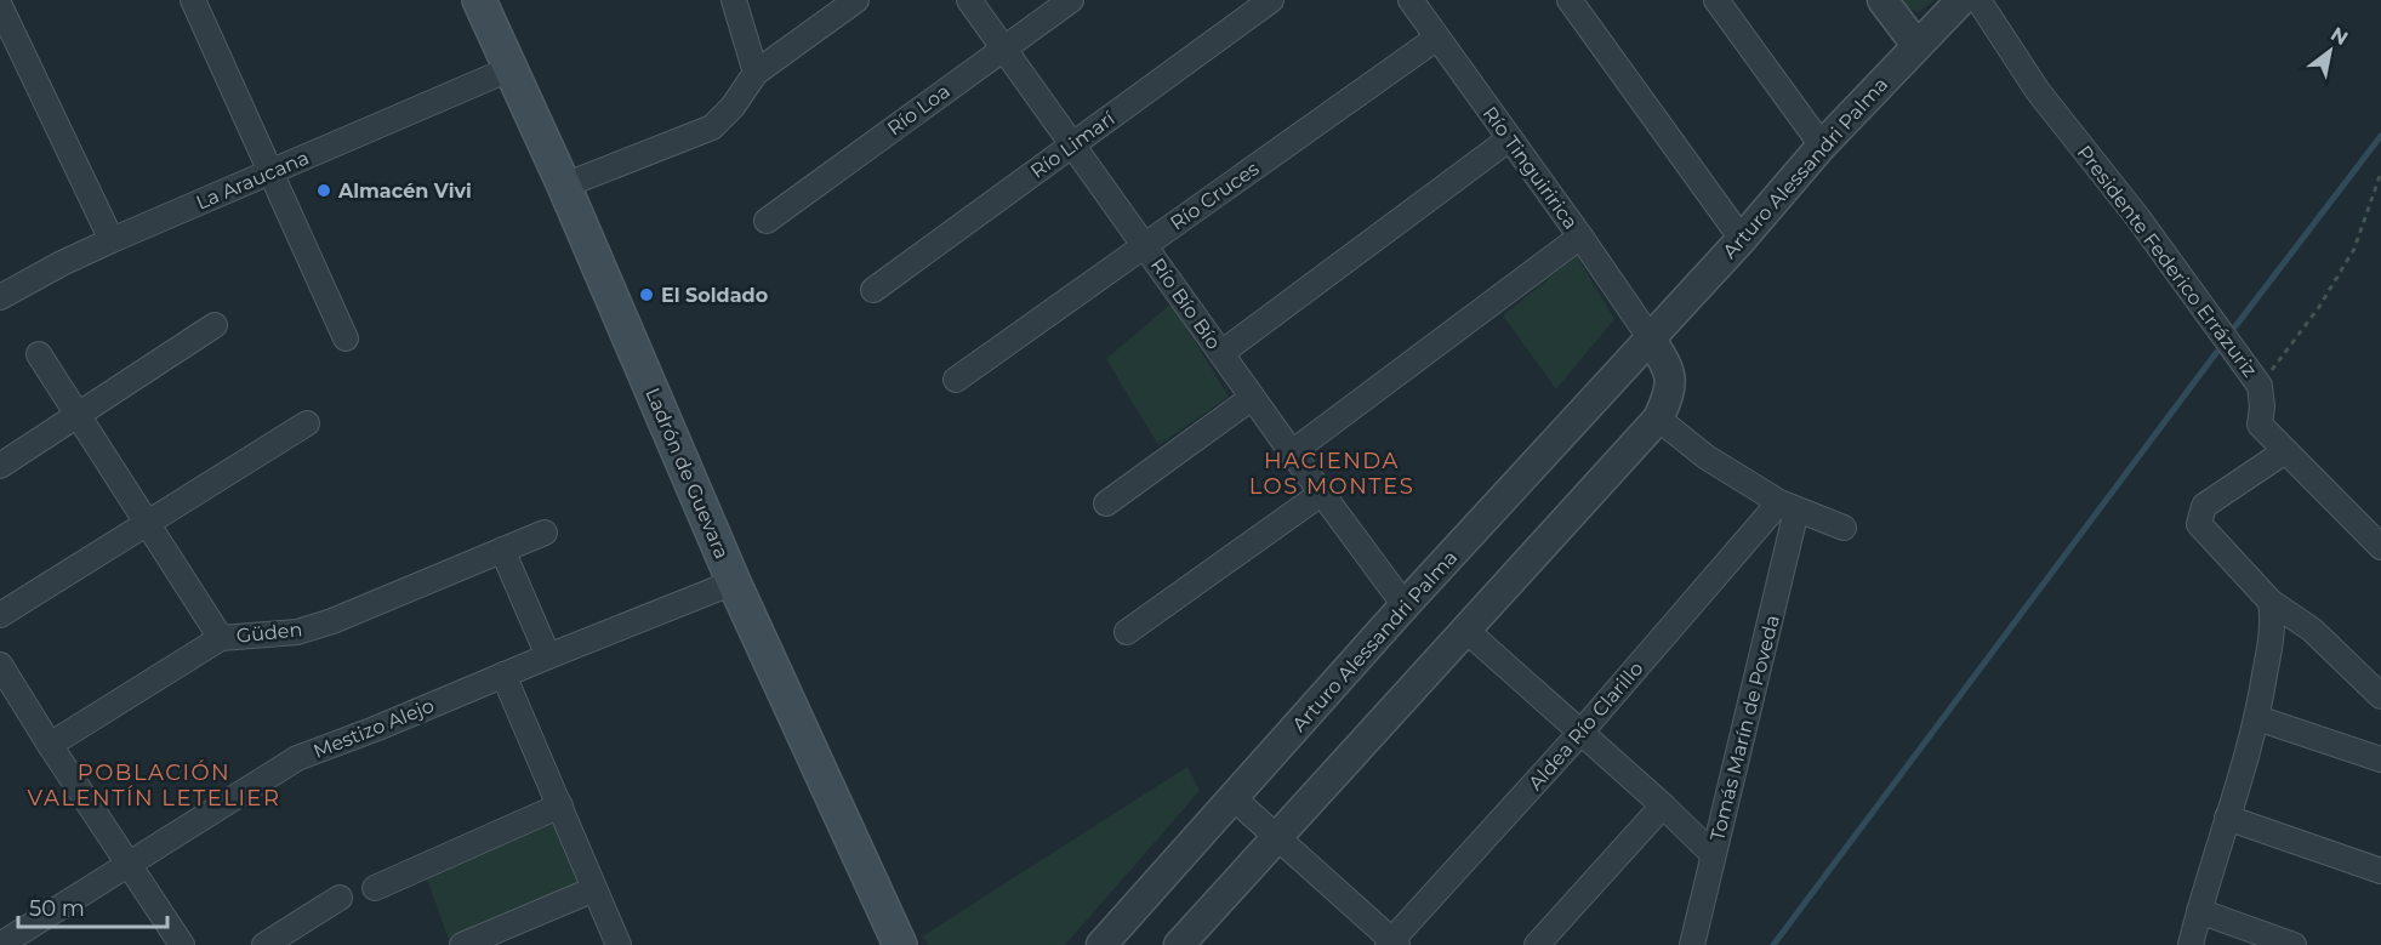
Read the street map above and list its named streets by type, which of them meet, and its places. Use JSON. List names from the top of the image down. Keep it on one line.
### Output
{"streets":{"main road":["Ladrón de Guevara"],"street":["Río Loa","Río Limarí","Río Tinguiririca","Arturo Alessandri Palma","La Araucana","Río Cruces","Presidente Federico Errázuriz","Río Bío Bío","Güden","Aldea Río Clarillo","Mestizo Alejo","Tomás Marín de Poveda"]},"crossings":[["Río Loa","Río Bío Bío"],["Río Limarí","Río Bío Bío"],["Río Tinguiririca","Arturo Alessandri Palma"],["Río Tinguiririca","Río Cruces"],["Arturo Alessandri Palma","Río Bío Bío"],["La Araucana","Ladrón de Guevara"],["Río Cruces","Río Bío Bío"],["Ladrón de Guevara","Mestizo Alejo"],["Aldea Río Clarillo","Tomás Marín de Poveda"]],"districts":["HACIENDA LOS MONTES","POBLACIÓN VALENTÍN LETELIER"],"places":["Almacén Vivi","El Soldado"],"scale_bar":"50 m","north":"top right"}
